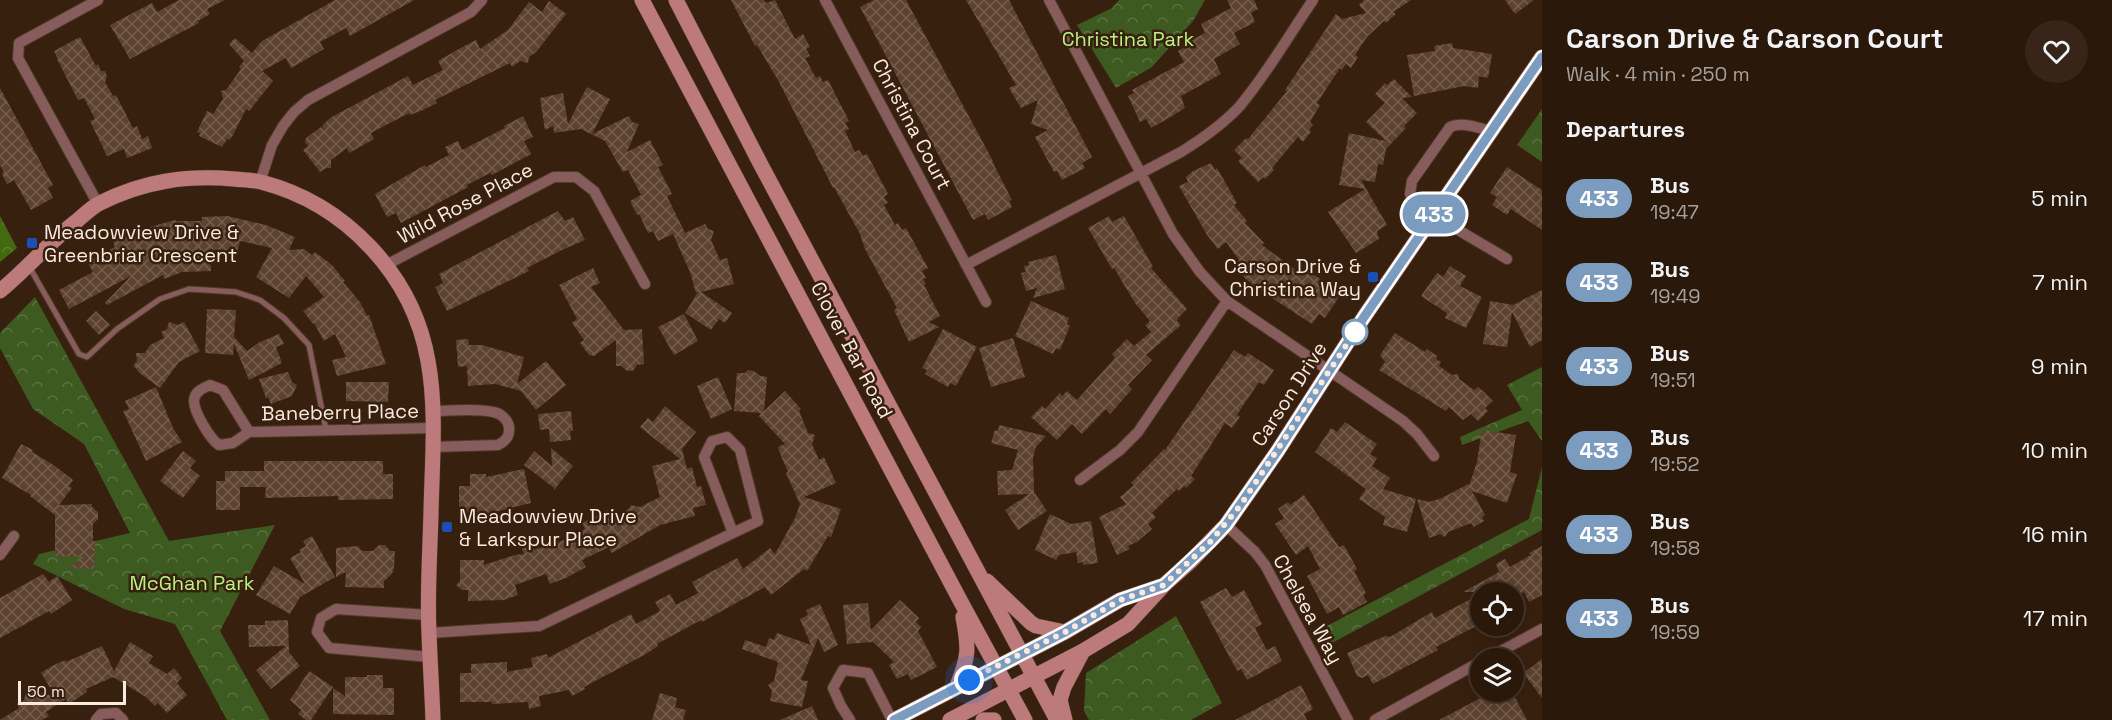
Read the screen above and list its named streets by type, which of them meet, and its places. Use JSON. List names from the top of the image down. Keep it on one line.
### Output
{"streets":{"street":["Christina Court","Wild Rose Place","Clover Bar Road","Carson Drive","Baneberry Place","Chelsea Way"]},"crossings":[["Clover Bar Road","Carson Drive"],["Carson Drive","Chelsea Way"]],"parks":["Christina Park","McGhan Park"],"places":{"transit":["Meadowview Drive & Greenbriar Crescent","Carson Drive & Christina Way","Meadowview Drive & Larkspur Place"]},"lines":["bus line 433"],"scale_bar":"50 m","page":{"on_map":"433","heading":[["Carson Drive & Carson Court","Walk · 4 min · 250 m"],"Departures"],"list":[{"mark":"433","name":"Bus","note":"19:47","value":"5 min"},{"mark":"433","name":"Bus","note":"19:49","value":"7 min"},{"mark":"433","name":"Bus","note":"19:51","value":"9 min"},{"mark":"433","name":"Bus","note":"19:52","value":"10 min"},{"mark":"433","name":"Bus","note":"19:58","value":"16 min"},{"mark":"433","name":"Bus","note":"19:59","value":"17 min"}],"scale":"50 m"}}
